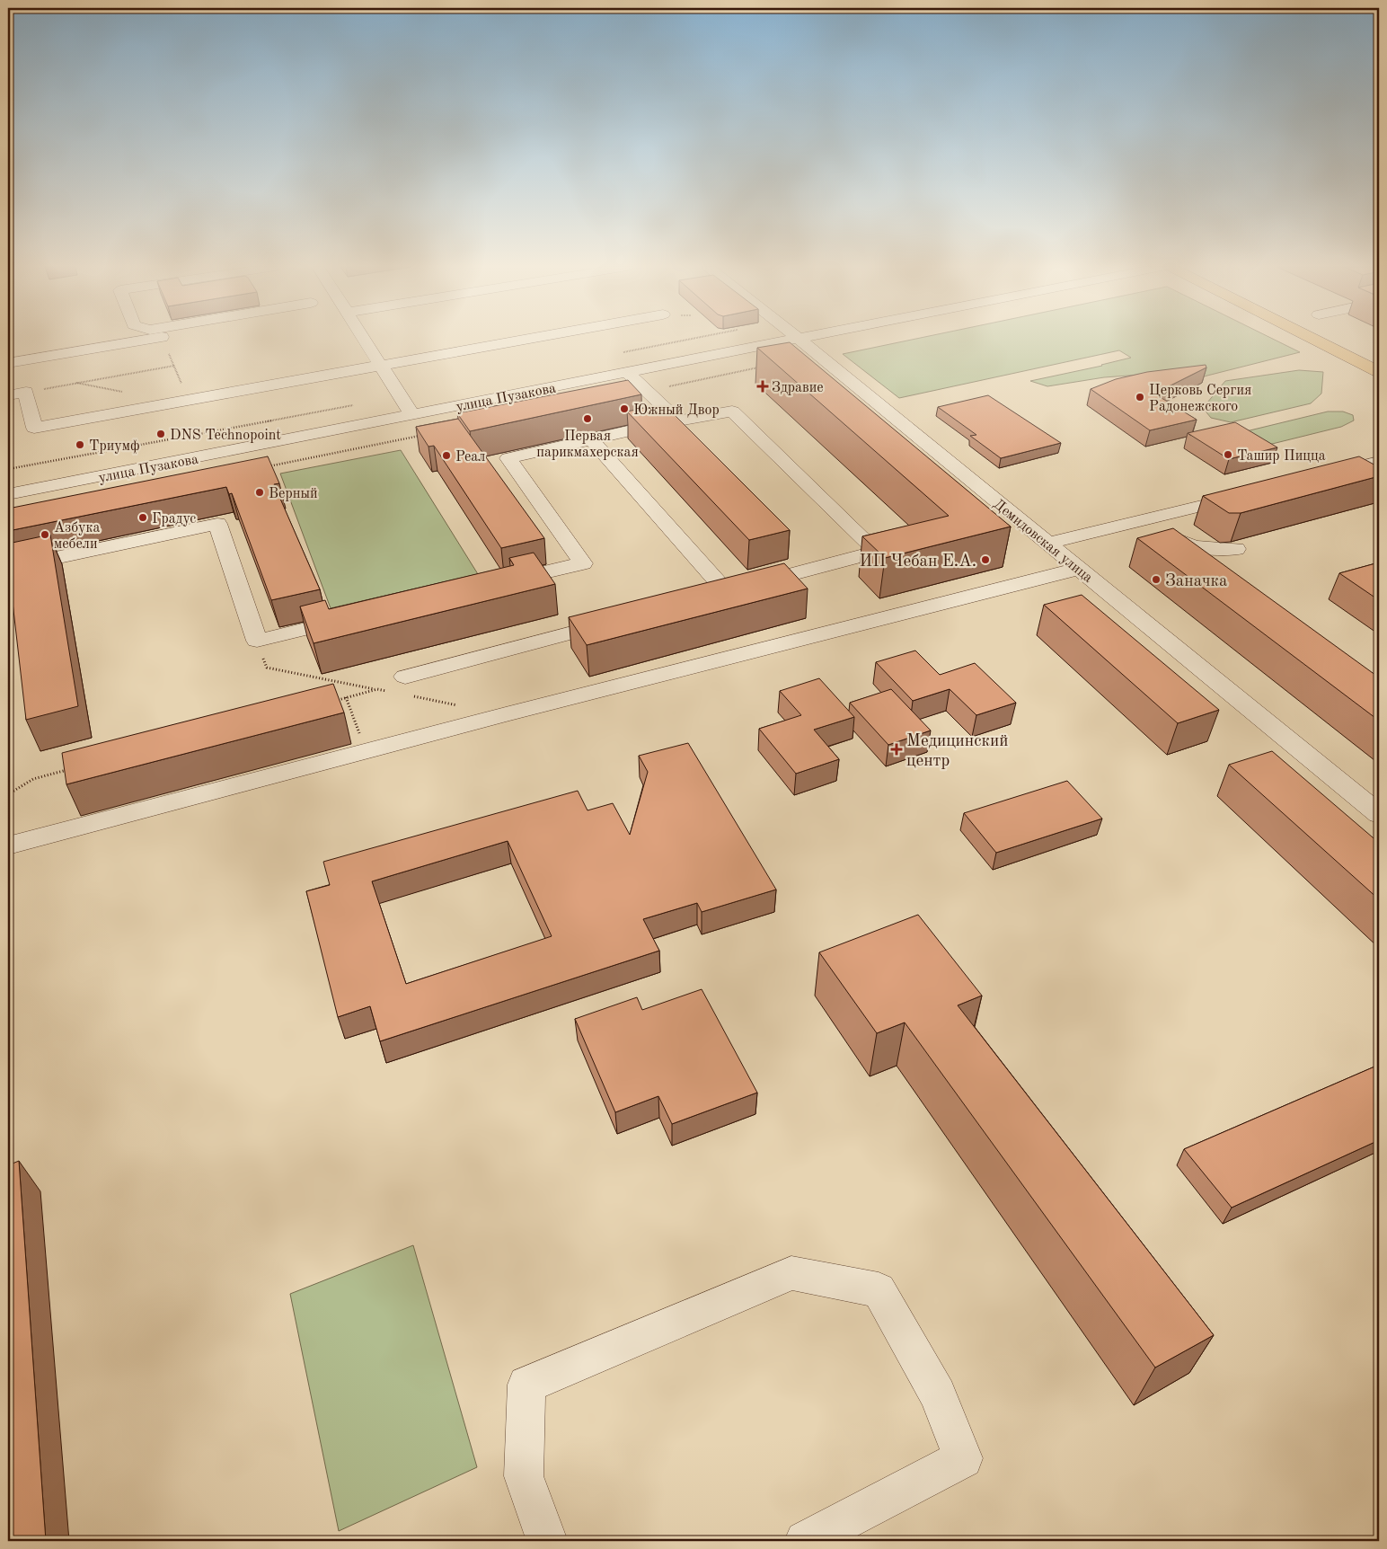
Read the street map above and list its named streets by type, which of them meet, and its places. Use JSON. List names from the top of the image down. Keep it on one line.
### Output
{"streets":{"street":["улица Пузакова","Демидовская улица"]},"places":{"health":["Здравие","Медицинский центр"],"other":["Церковь Сергия Радонежского","Южный Двор","Первая парикмахерская","DNS Technopoint","Триумф","Ташир Пицца","Реал","Верный","Градус","Азбука мебели","ИП Чебан Е.А.","Заначка"]}}
